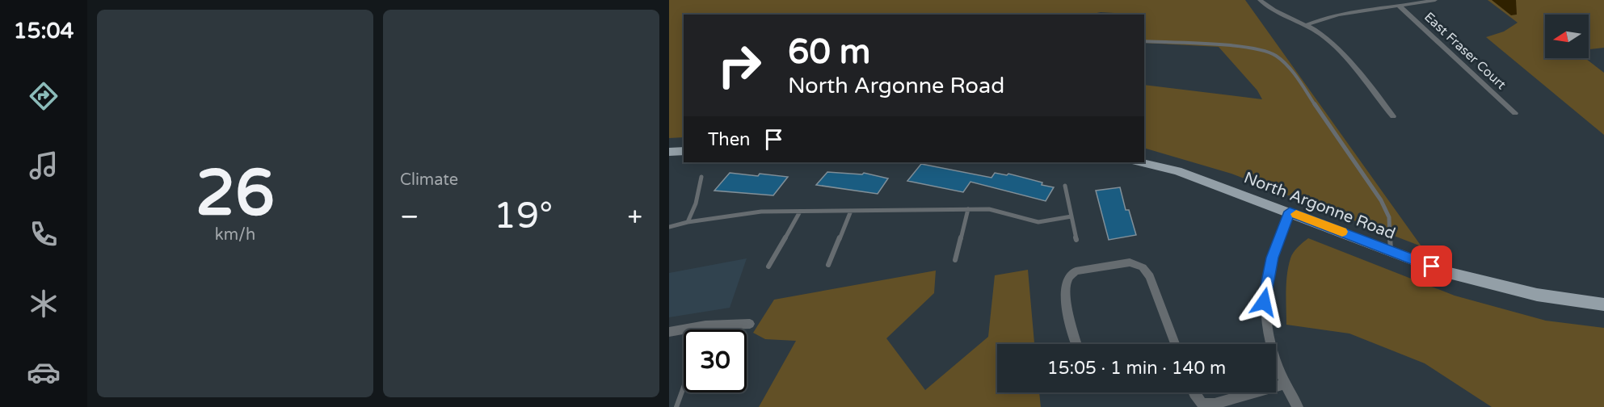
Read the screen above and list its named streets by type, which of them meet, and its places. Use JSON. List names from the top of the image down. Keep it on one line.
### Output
{"streets":{"main road":["North Argonne Road"],"street":["East Fraser Court"]},"north":"left","page":{"tabs":"15:04","tile":[["26","km/h"],"Climate"],"turn":["60 m","North Argonne Road"],"then":"Then","heat":["−","19°","+"],"limit":"30","trip":"15:05 · 1 min · 140 m"}}
